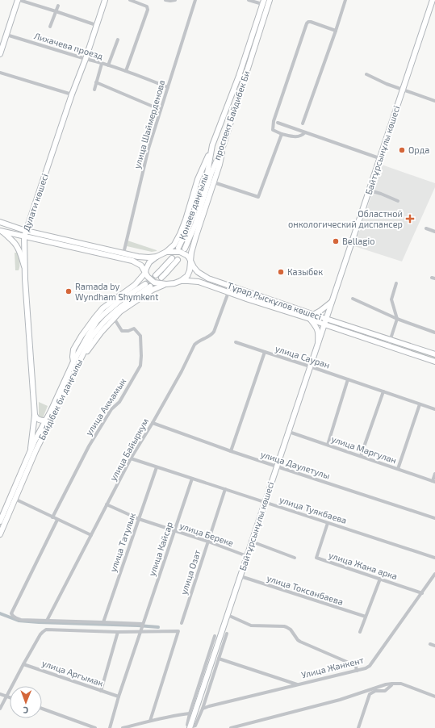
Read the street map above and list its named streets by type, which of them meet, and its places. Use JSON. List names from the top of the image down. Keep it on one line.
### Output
{"streets":{"main road":["проспект Байдибек Би","Байтұрсынұлы көшесі","Дулати көшесі","Қонаев даңғылы","Тұрар Рыскұлов көшесі","Бәйдібек би даңғылы"],"street":["Лихачева проезд","улица Шаймерденова","улица Сауран","улица Акмамык","улица Байыркум","улица Маргулан","улица Даулетулы","улица Туякбаева","улица Береке","улица Татулык","улица Кайсар","улица Жана арка","улица Озат","улица Токсанбаева","Улица Жанкент","улица Аргымак"]},"crossings":[["Лихачева проезд","улица Шаймерденова"],["Лихачева проезд","Дулати көшесі"],["Байтұрсынұлы көшесі","Тұрар Рыскұлов көшесі"],["Байтұрсынұлы көшесі","улица Сауран"],["Байтұрсынұлы көшесі","улица Маргулан"],["Байтұрсынұлы көшесі","улица Даулетулы"],["Байтұрсынұлы көшесі","улица Туякбаева"],["Байтұрсынұлы көшесі","улица Береке"],["Байтұрсынұлы көшесі","улица Токсанбаева"],["Дулати көшесі","Тұрар Рыскұлов көшесі"],["Дулати көшесі","Бәйдібек би даңғылы"],["Тұрар Рыскұлов көшесі","улица Байыркум"],["улица Сауран","улица Даулетулы"],["улица Байыркум","улица Даулетулы"],["улица Байыркум","улица Туякбаева"],["улица Байыркум","улица Береке"],["улица Туякбаева","улица Татулык"],["улица Туякбаева","улица Кайсар"],["улица Туякбаева","улица Жана арка"],["улица Туякбаева","улица Озат"],["улица Береке","улица Татулык"],["улица Береке","улица Кайсар"],["улица Береке","улица Озат"],["улица Жана арка","Улица Жанкент"]],"places":{"other":["Орда","Bellagio","Казыбек","Ramada by Wyndham Shymkent"],"health":["Областной онкологический диспансер"]},"north":"bottom"}
